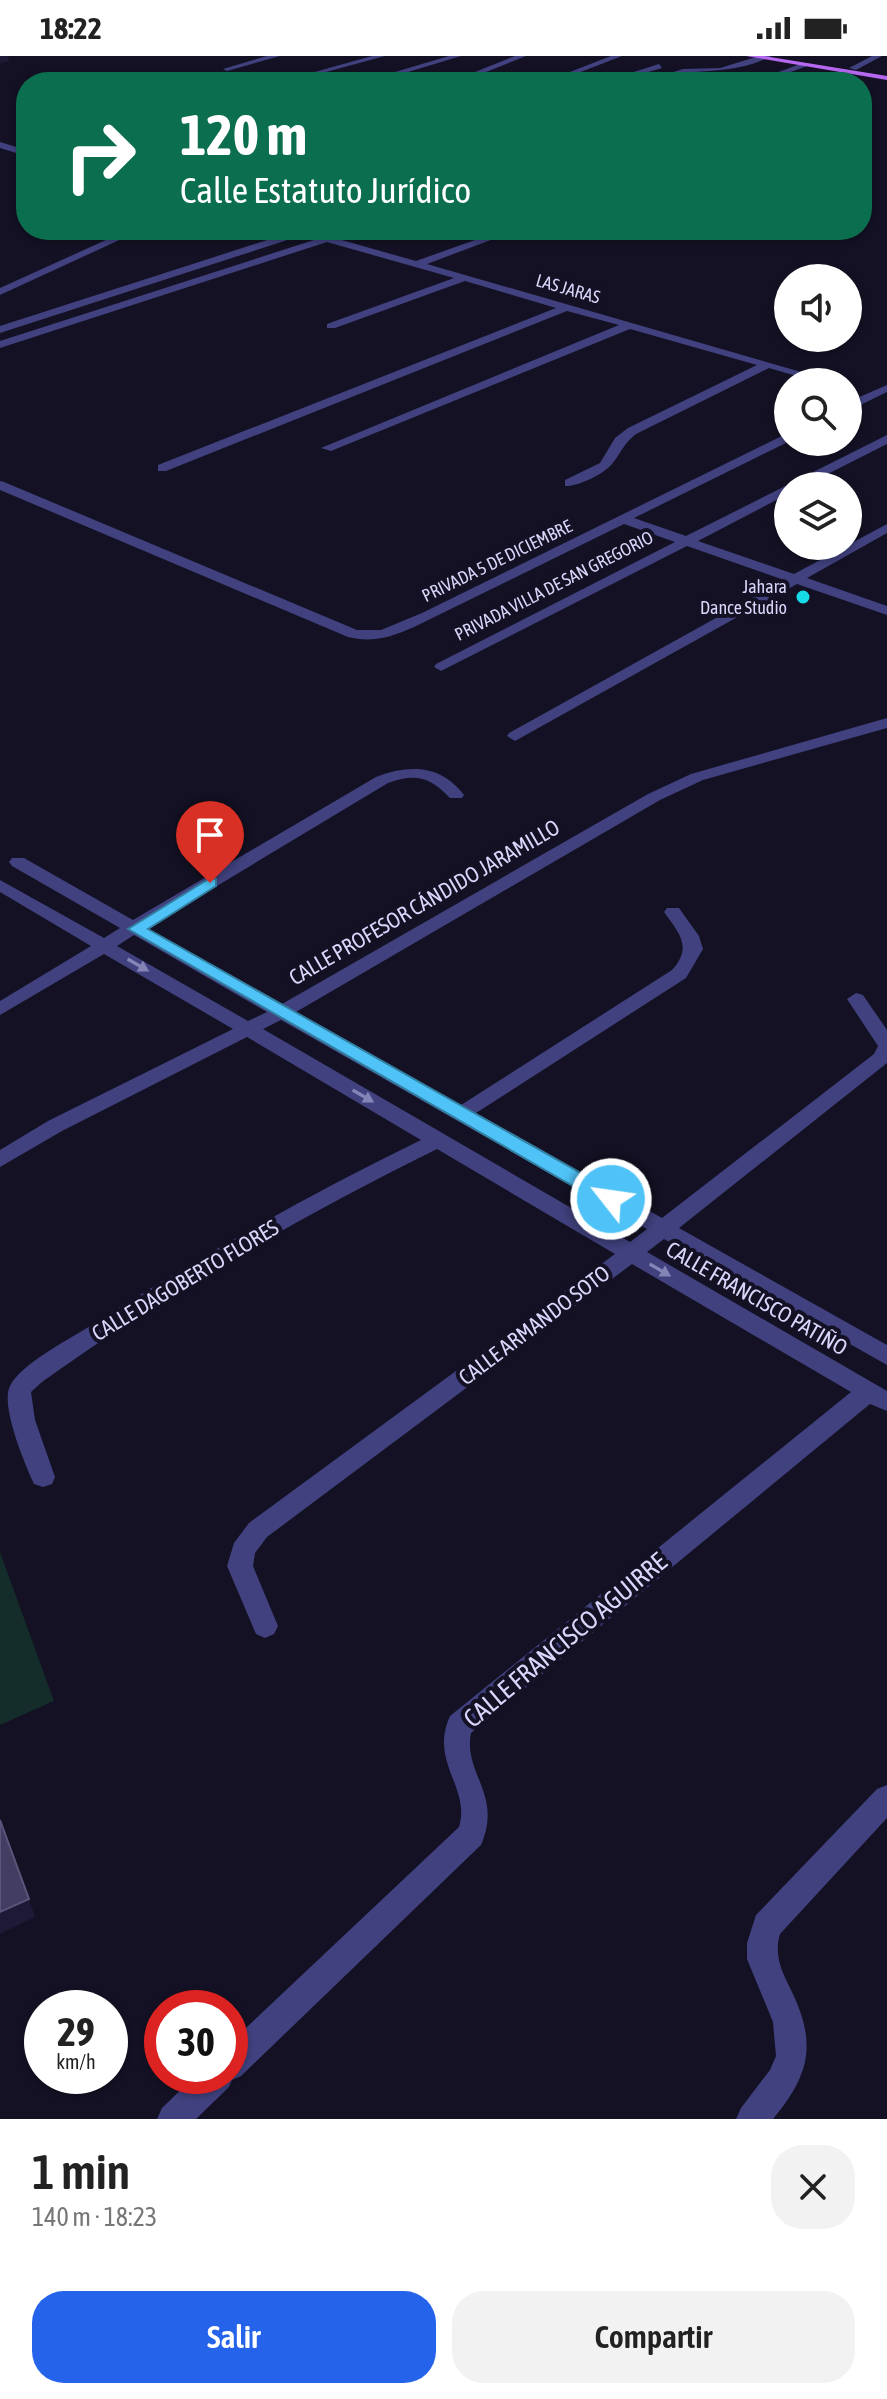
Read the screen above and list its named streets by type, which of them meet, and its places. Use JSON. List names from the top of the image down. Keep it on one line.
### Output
{"streets":{"street":["LAS JARAS","PRIVADA 5 DE DICIEMBRE","PRIVADA VILLA DE SAN GREGORIO","CALLE PROFESOR CÁNDIDO JARAMILLO","CALLE DAGOBERTO FLORES","CALLE FRANCISCO PATIÑO","CALLE ARMANDO SOTO","CALLE FRANCISCO AGUIRRE"]},"crossings":[["LAS JARAS","PRIVADA 5 DE DICIEMBRE"],["CALLE PROFESOR CÁNDIDO JARAMILLO","CALLE FRANCISCO PATIÑO"],["CALLE DAGOBERTO FLORES","CALLE FRANCISCO PATIÑO"],["CALLE FRANCISCO PATIÑO","CALLE ARMANDO SOTO"],["CALLE FRANCISCO PATIÑO","CALLE FRANCISCO AGUIRRE"]],"places":["Jahara Dance Studio"],"page":{"status":"18:22","turn":["120 m","Calle Estatuto Jurídico"],"speed":"29 km/h","limit":"30","heading":["1 min","140 m · 18:23"],"buttons":["Salir","Compartir"]}}
